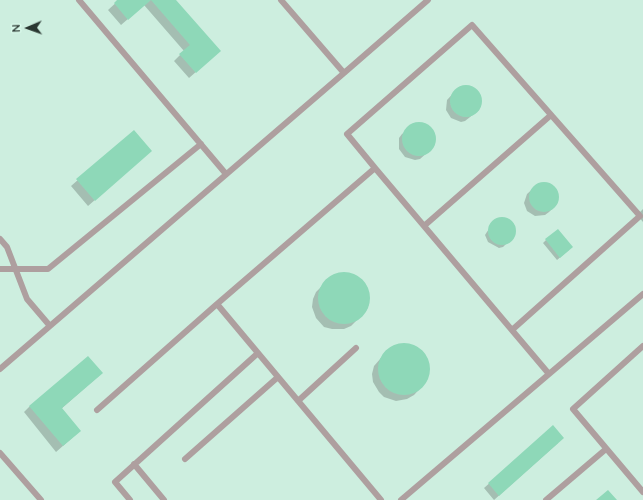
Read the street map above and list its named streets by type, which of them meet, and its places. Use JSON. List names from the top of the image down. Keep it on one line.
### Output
{"north":"left"}
